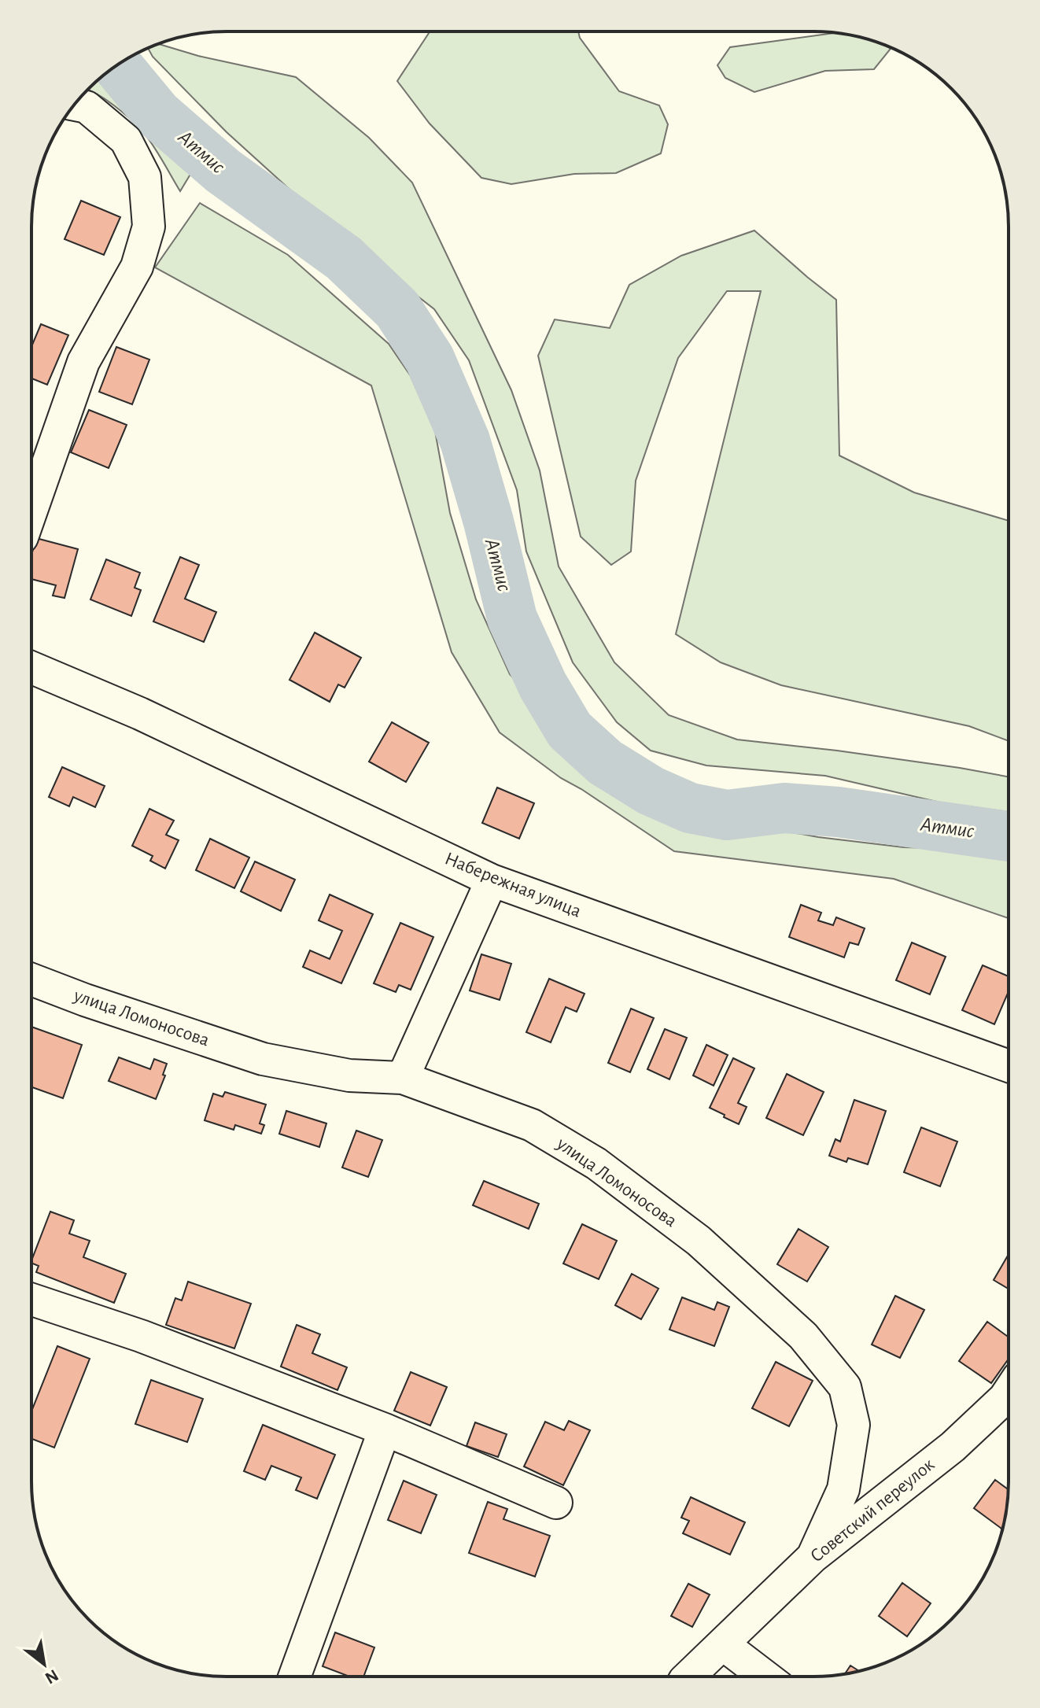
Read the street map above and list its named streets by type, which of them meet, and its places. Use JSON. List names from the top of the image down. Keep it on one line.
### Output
{"streets":{"street":["Набережная улица","улица Ломоносова","Советский переулок"]},"crossings":[["улица Ломоносова","Советский переулок"]],"water":["Атмис"],"north":"bottom right"}
